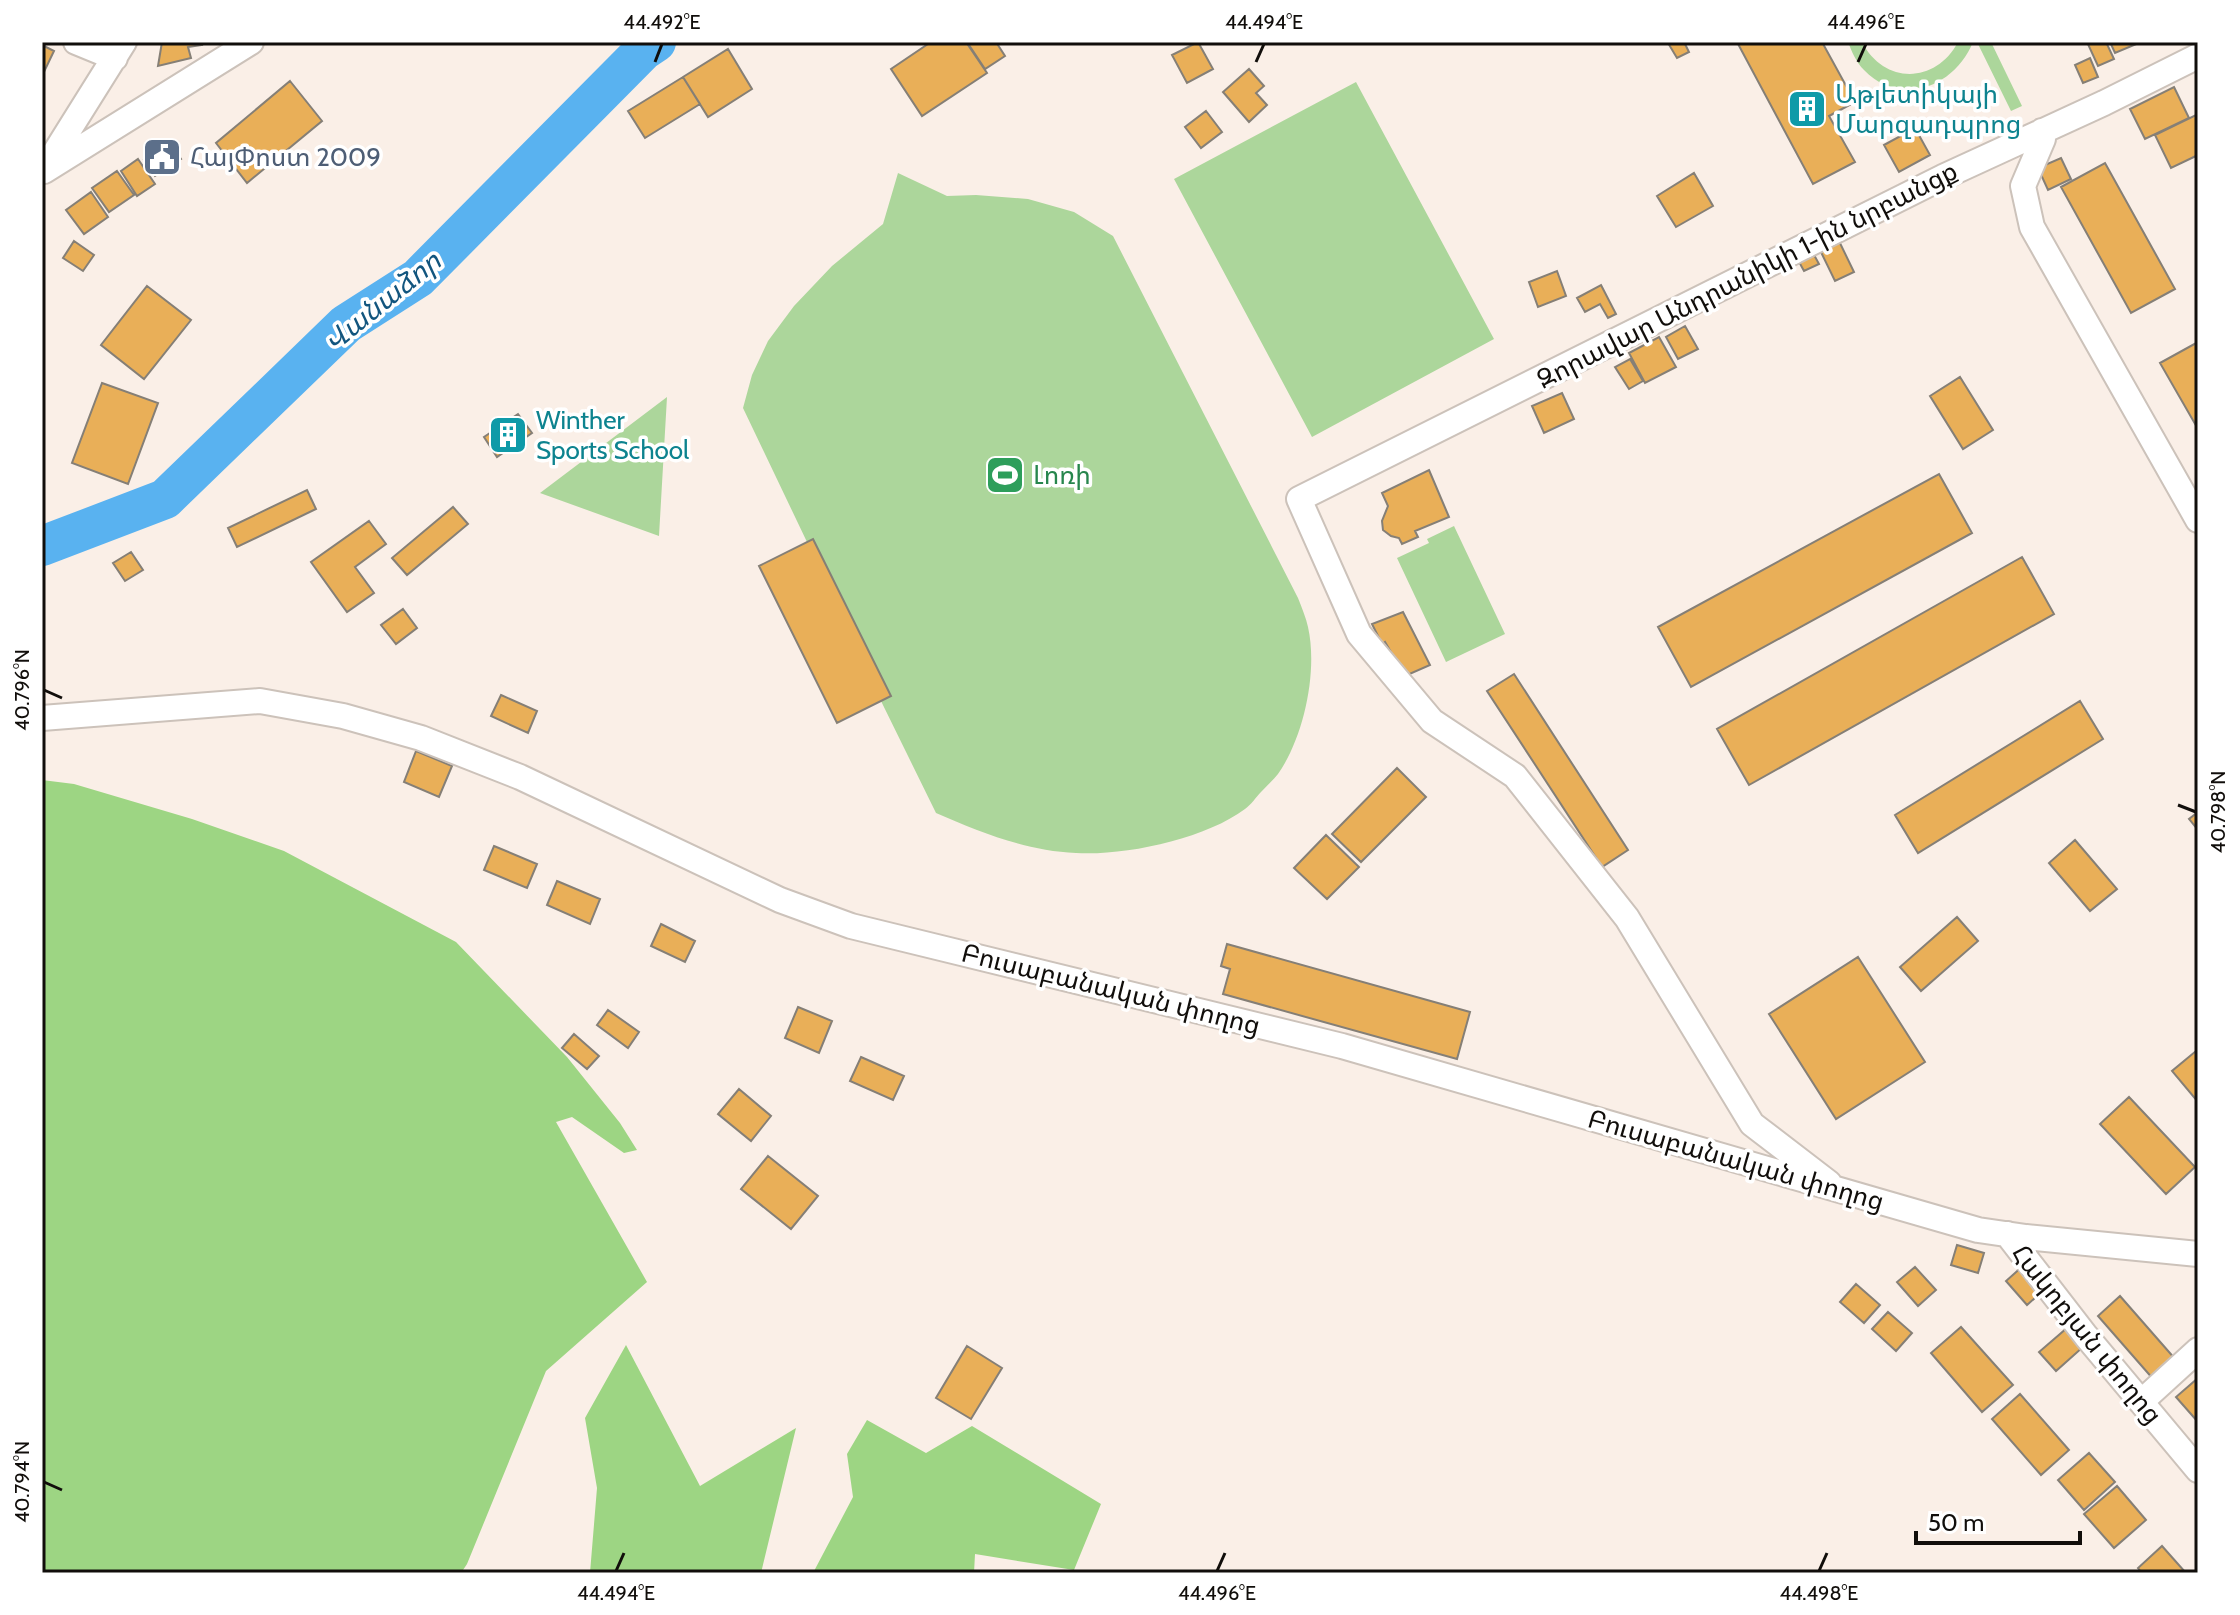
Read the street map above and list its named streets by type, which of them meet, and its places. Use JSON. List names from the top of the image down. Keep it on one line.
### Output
{"streets":{"street":["Զորավար Անդրանիկի 1-ին նրբանցք","Բուսաբանական փողոց","Հակոբյան փողոց"]},"crossings":[["Զորավար Անդրանիկի 1-ին նրբանցք","Բուսաբանական փողոց"],["Բուսաբանական փողոց","Հակոբյան փողոց"]],"water":["Վանաձոր"],"places":{"building":["Աթլետիկայի Մարզադպրոց","Winther Sports School"],"public building":["ՀայՓոստ 2009"],"sports":["Լոռի"]},"scale_bar":"50 m","coordinates":["44.492°E","44.494°E","44.496°E","40.796°N","40.798°N","40.794°N","44.498°E"]}
